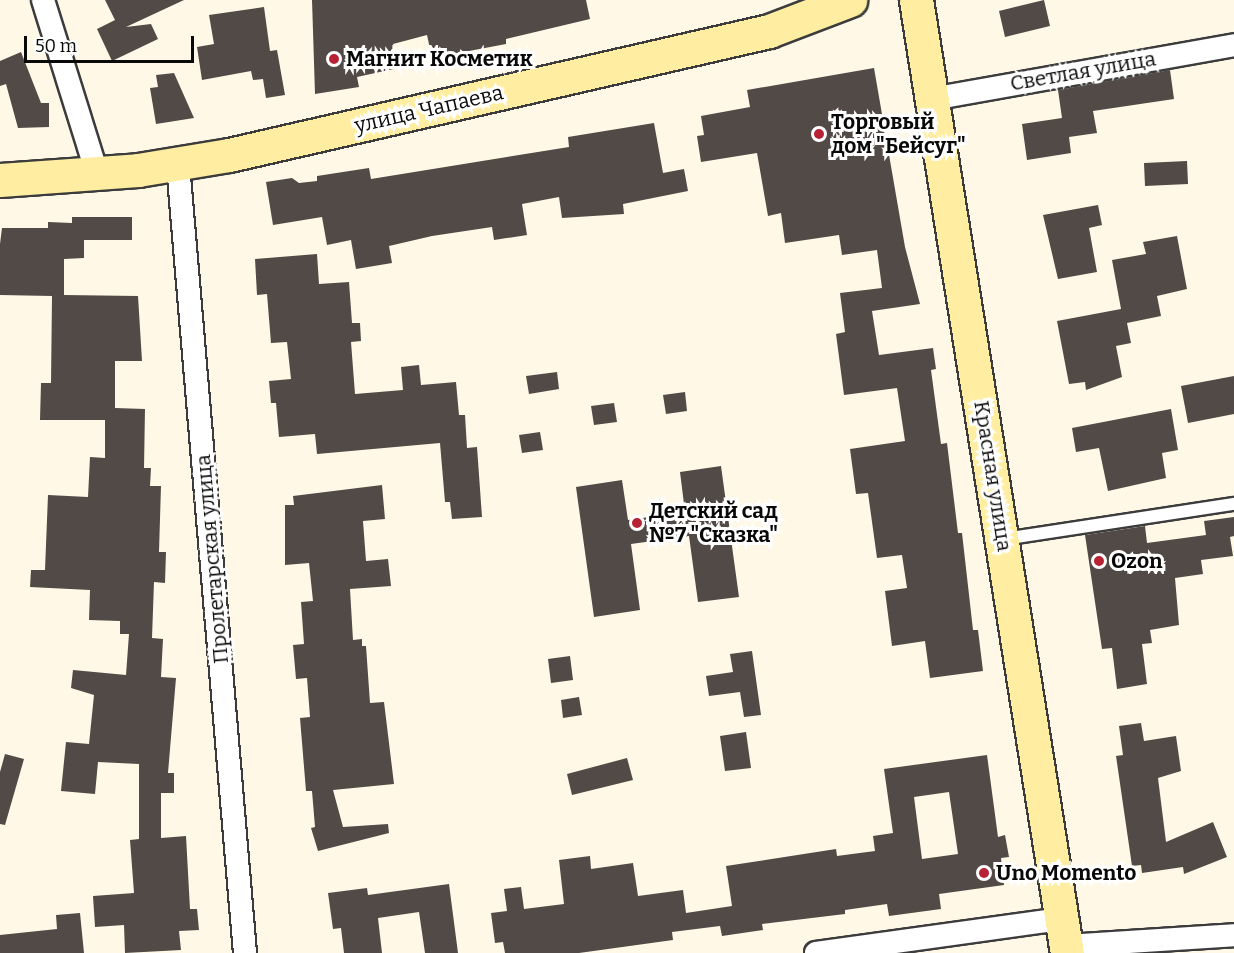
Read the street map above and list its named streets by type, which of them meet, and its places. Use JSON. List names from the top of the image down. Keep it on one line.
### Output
{"streets":{"street":["Светлая улица","улица Чапаева","Красная улица","Пролетарская улица"]},"crossings":[["Светлая улица","Красная улица"],["улица Чапаева","Пролетарская улица"]],"places":["Магнит Косметик","Торговый дом \"Бейсуг\"","Детский сад №7 \"Сказка\"","Ozon","Uno Momento"],"scale_bar":"50 m"}
